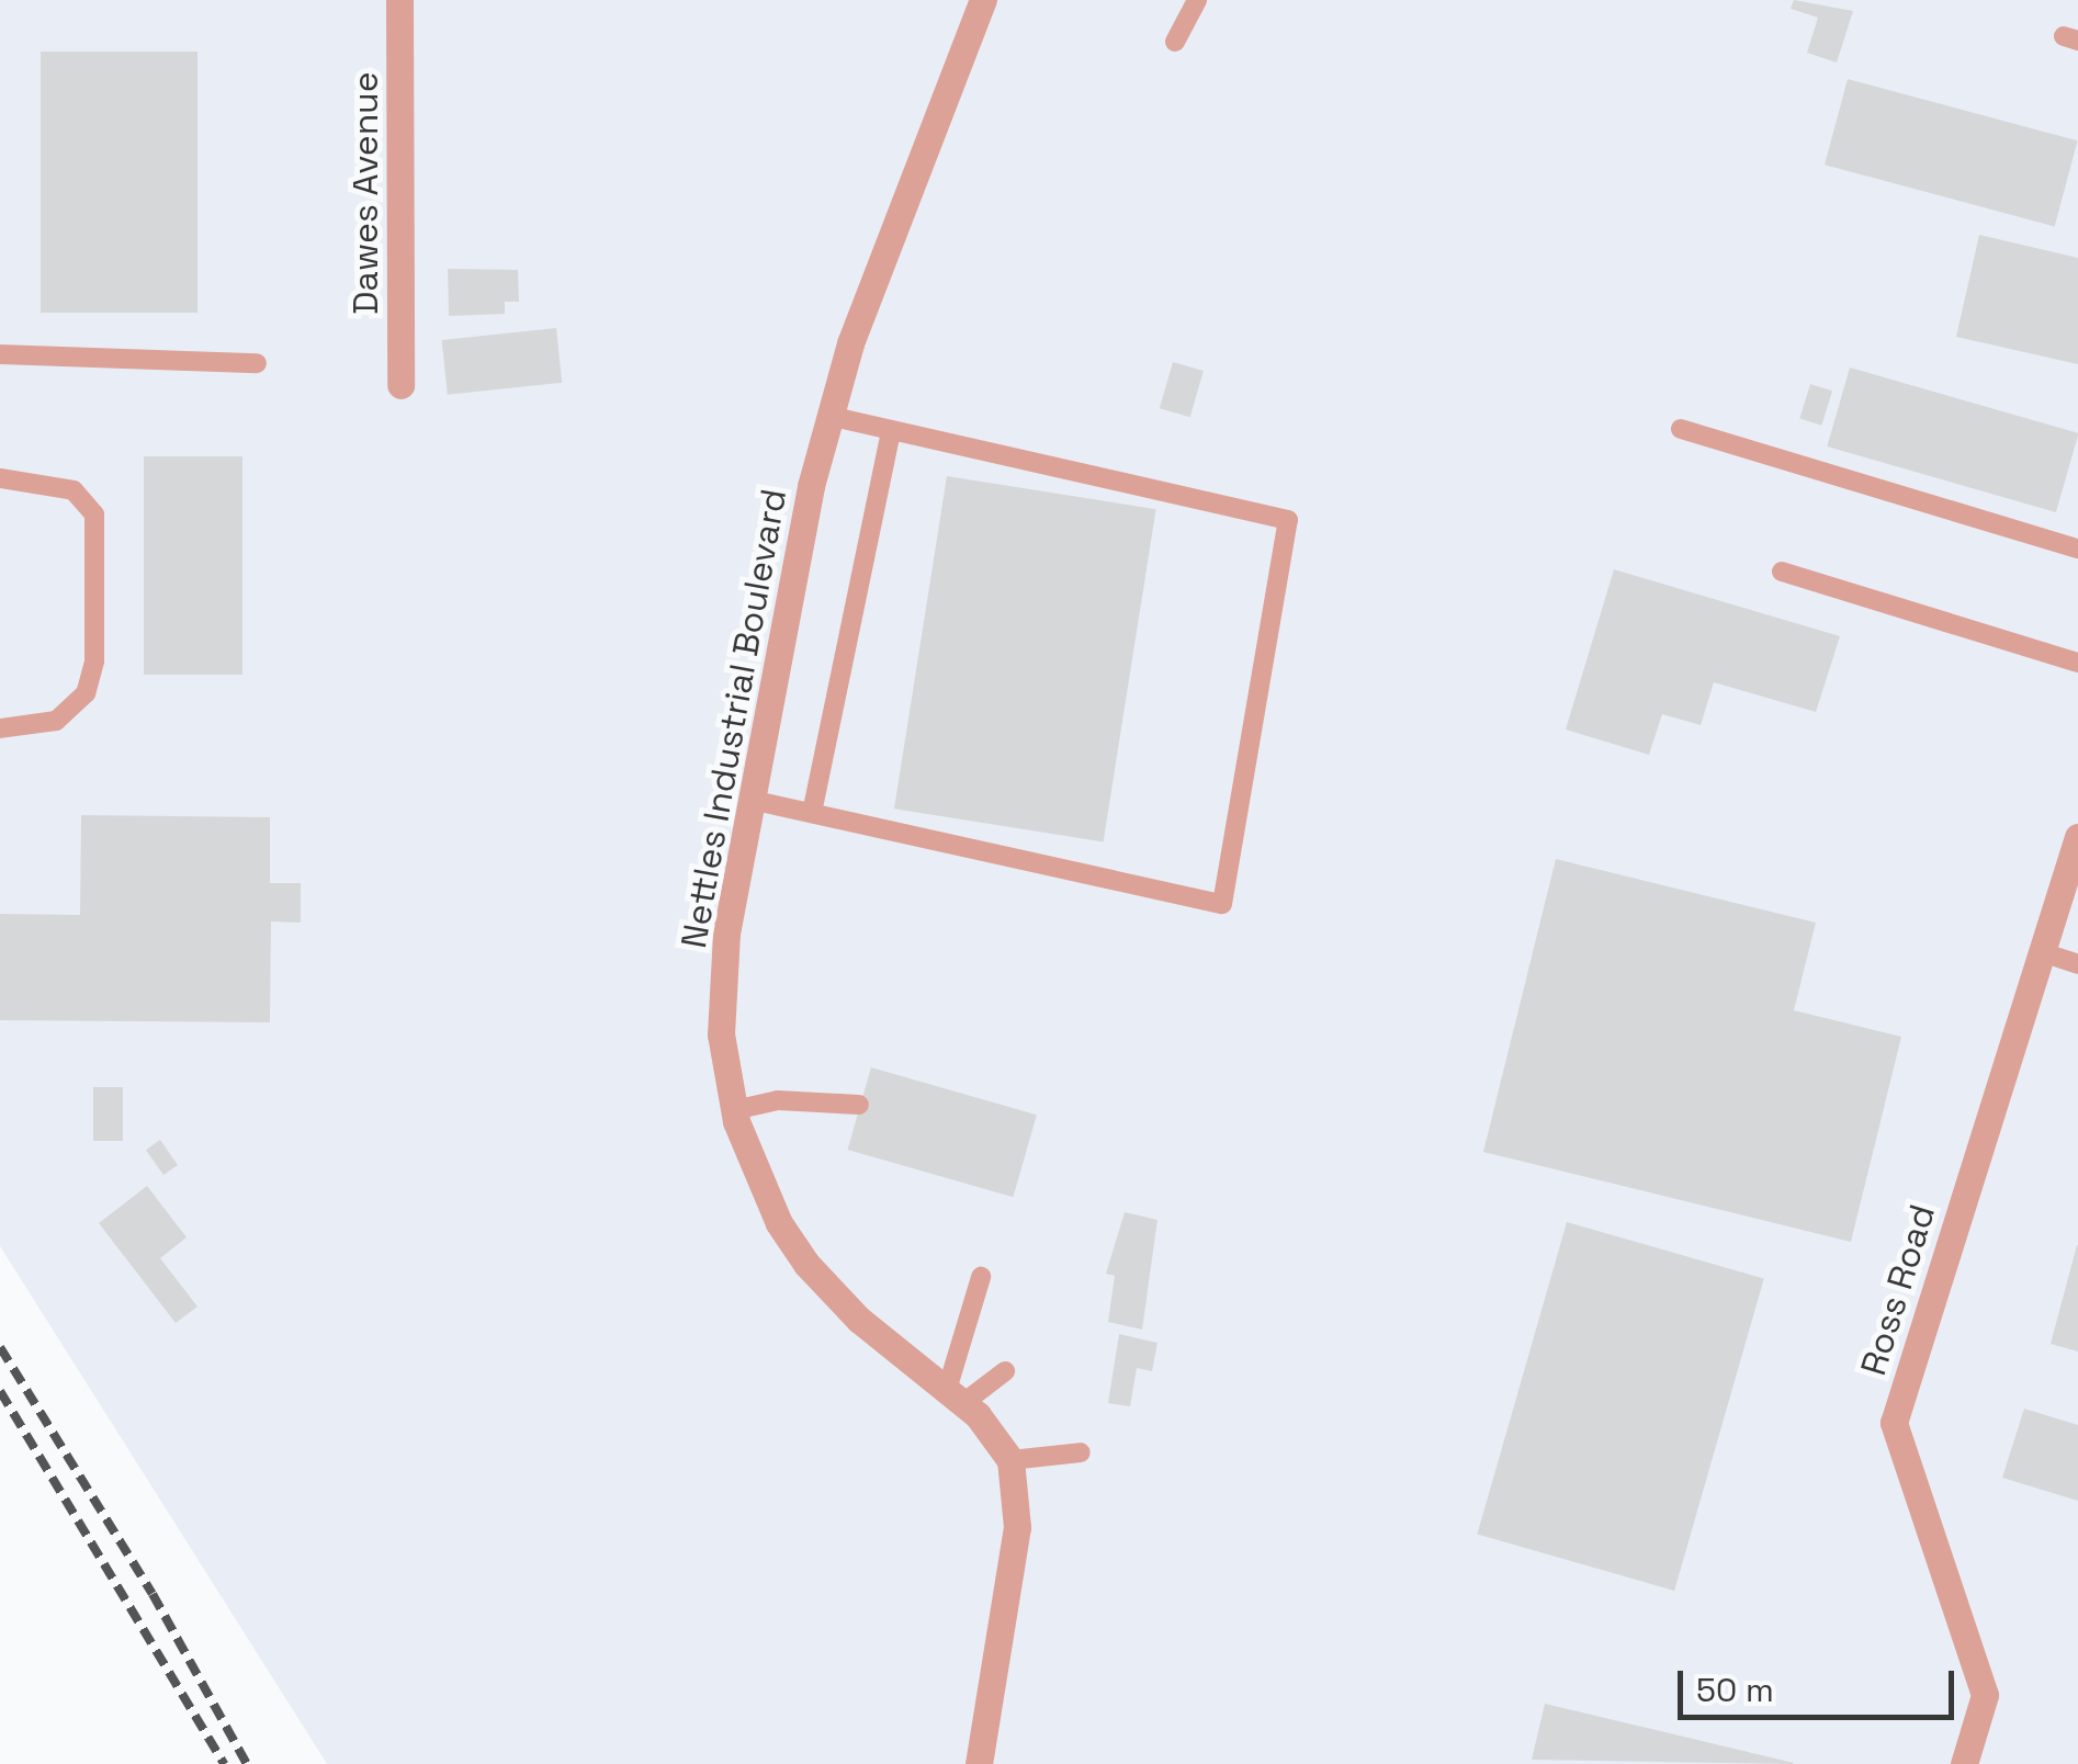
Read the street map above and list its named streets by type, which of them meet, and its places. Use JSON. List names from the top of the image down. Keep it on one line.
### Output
{"streets":{"street":["Dawes Avenue","Nettles Industrial Boulevard","Ross Road"]},"scale_bar":"50 m"}
